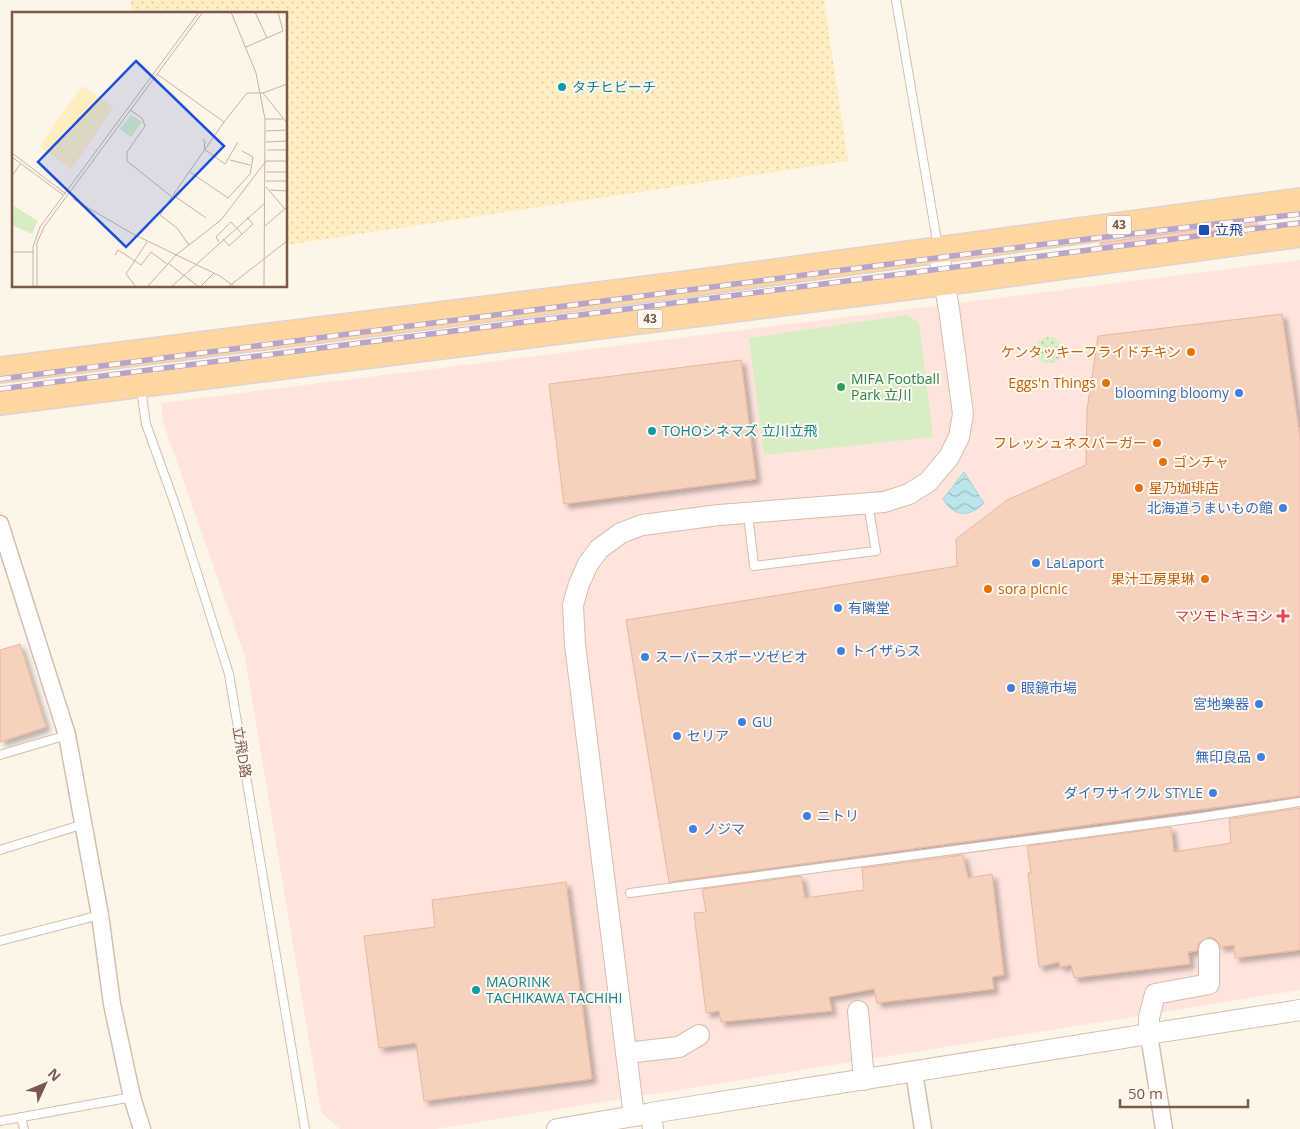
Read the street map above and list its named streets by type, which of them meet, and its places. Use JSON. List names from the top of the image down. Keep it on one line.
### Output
{"streets":{"main road":["43"],"lane":["立飛D路"]},"crossings":[["43","立飛D路"]],"places":{"other":["タチヒビーチ","ケンタッキーフライドチキン","Eggs'n Things","MIFA Football Park 立川","blooming bloomy","TOHOシネマズ 立川立飛","フレッシュネスバーガー","ゴンチャ","星乃珈琲店","北海道うまいもの館","LaLaport","果汁工房果琳","sora picnic","有隣堂","トイザらス","スーパースポーツゼビオ","眼鏡市場","宮地樂器","GU","セリア","無印良品","ダイワサイクル STYLE","ニトリ","ノジマ","MAORINK TACHIKAWA TACHIHI"],"transit":["立飛"],"health":["マツモトキヨシ"]},"scale_bar":"50 m","north":"top right"}
